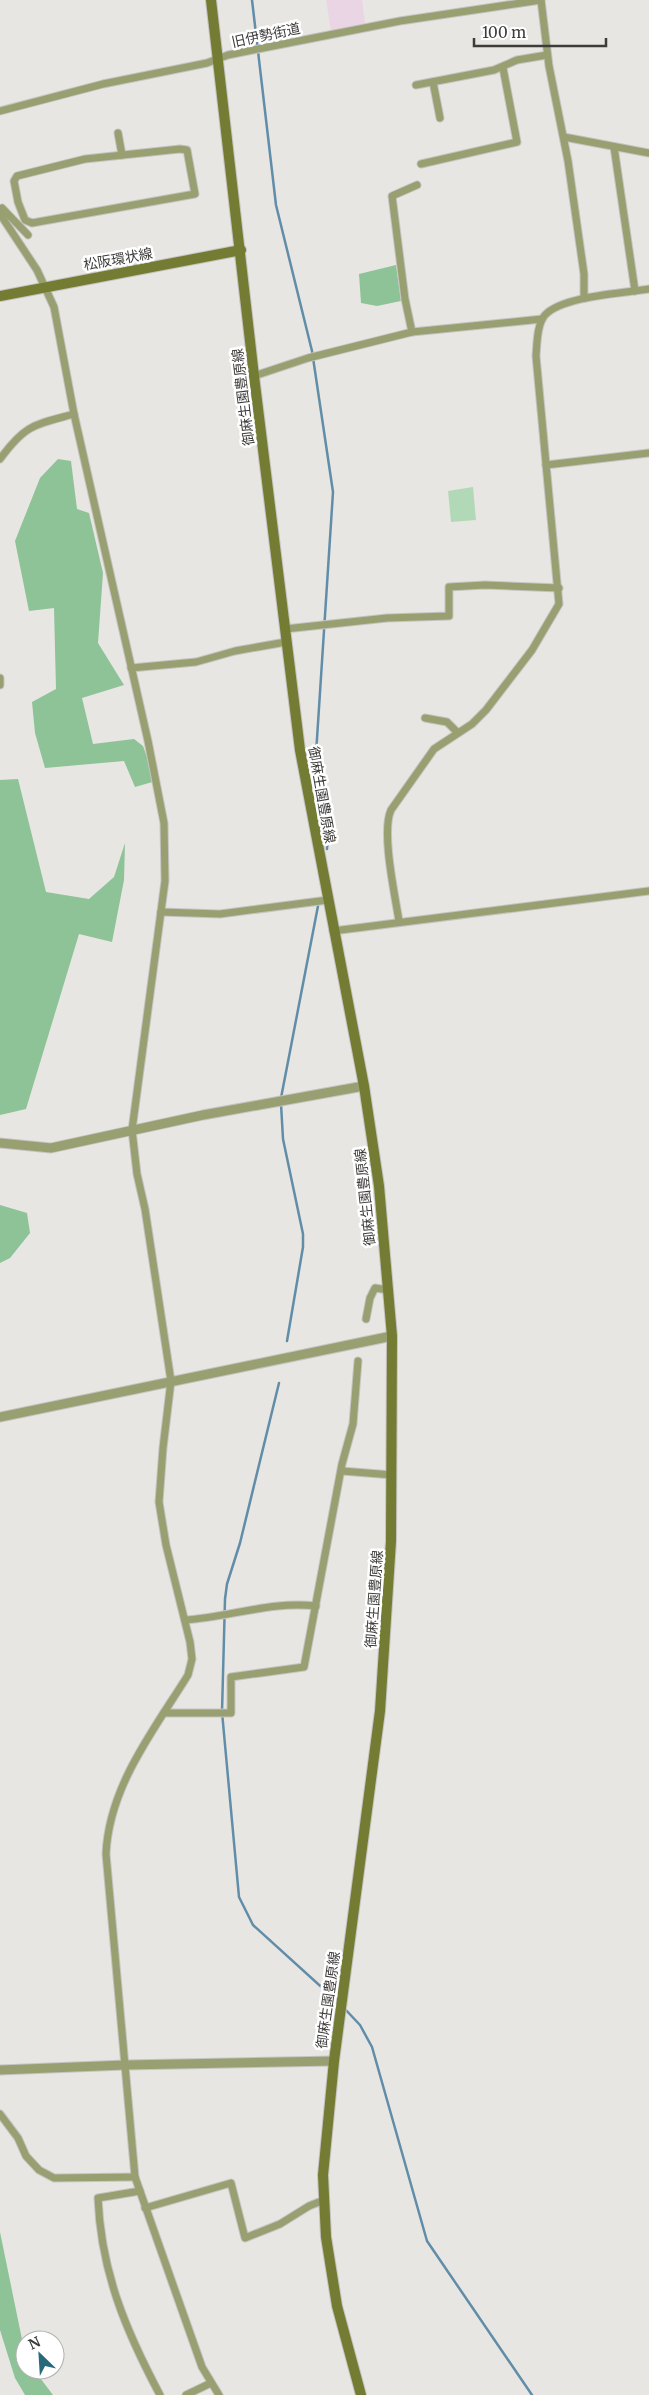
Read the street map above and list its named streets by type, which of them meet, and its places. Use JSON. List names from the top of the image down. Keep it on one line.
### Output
{"streets":{"main road":["松阪環状線","御麻生園豊原線"],"street":["旧伊勢街道"]},"crossings":[["旧伊勢街道","御麻生園豊原線"],["松阪環状線","御麻生園豊原線"]],"scale_bar":"100 m","north":"top left"}
